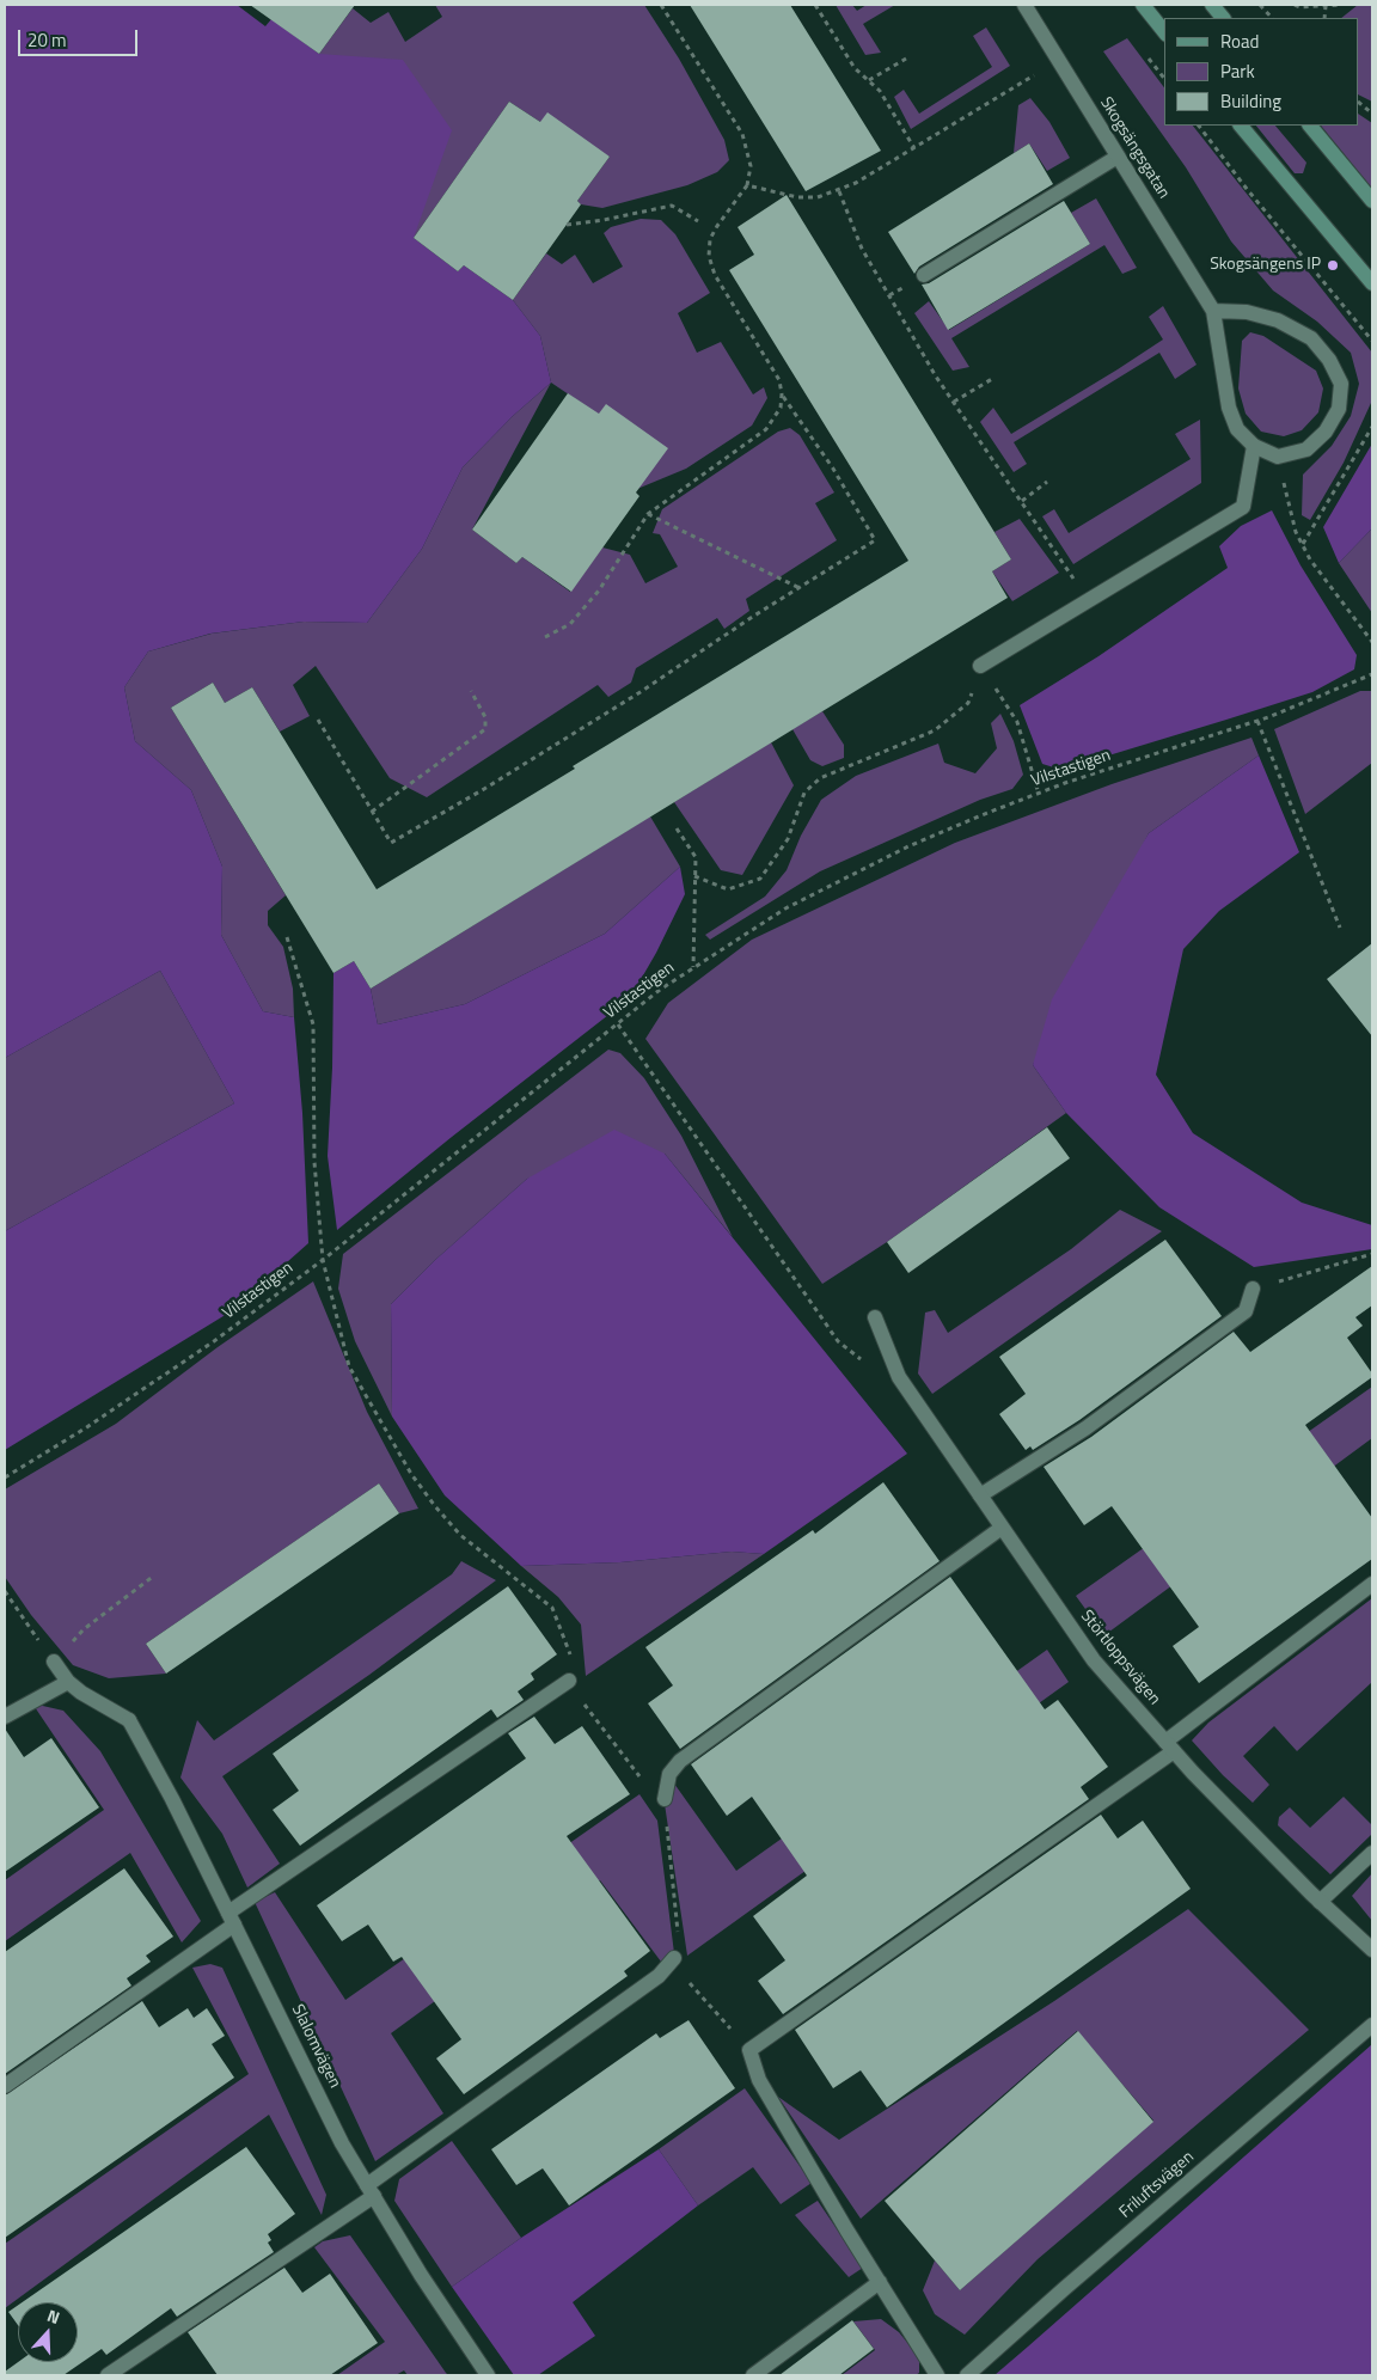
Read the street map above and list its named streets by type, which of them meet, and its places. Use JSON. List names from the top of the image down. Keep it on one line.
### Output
{"streets":{"street":["Skogsängsgatan","Störtloppsvägen","Slalomvägen","Friluftsvägen"],"path":["Vilstastigen"]},"places":["Skogsängens IP"],"legend":["Road","Park","Building"],"scale_bar":"20 m","north":"top"}
